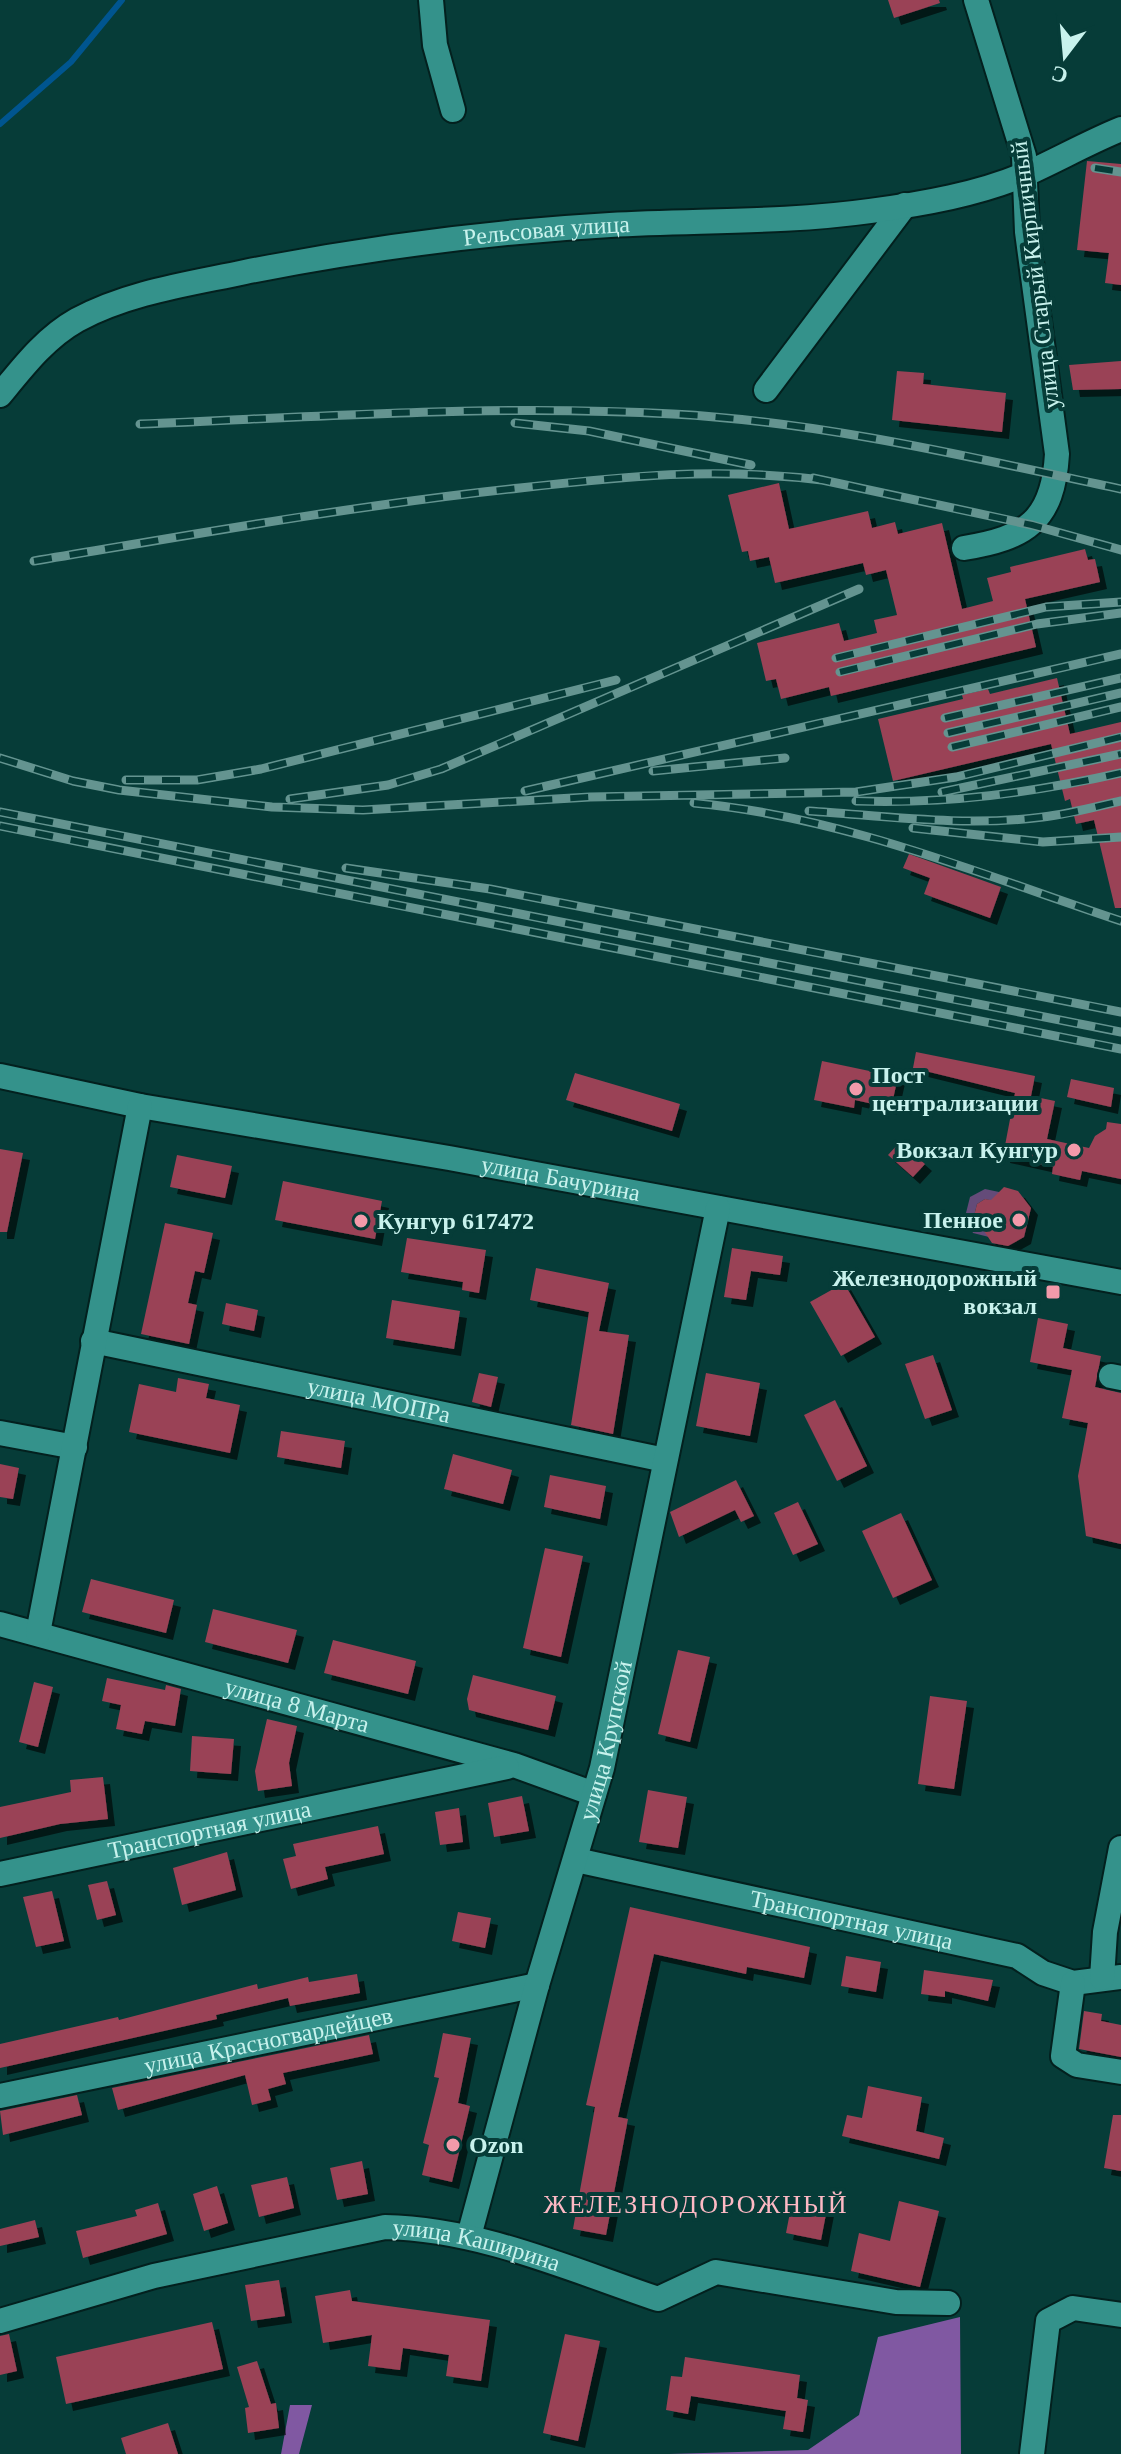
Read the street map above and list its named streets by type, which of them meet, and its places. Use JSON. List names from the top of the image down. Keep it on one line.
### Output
{"streets":{"street":["Рельсовая улица","улица Старый Кирпичный","улица Бачурина","улица МОПРа","улица 8 Марта","улица Крупской","Транспортная улица","улица Красногвардейцев","улица Каширина"]},"crossings":[["Рельсовая улица","улица Старый Кирпичный"],["улица Бачурина","улица Крупской"],["улица МОПРа","улица Крупской"],["улица 8 Марта","улица Крупской"],["улица 8 Марта","Транспортная улица"],["улица Крупской","Транспортная улица"],["улица Крупской","улица Красногвардейцев"],["улица Крупской","улица Каширина"]],"districts":["ЖЕЛЕЗНОДОРОЖНЫЙ"],"places":{"other":["Пост централизации","Вокзал Кунгур","Пенное","Кунгур 617472","Ozon"],"transit":["Железнодорожный вокзал"]},"north":"bottom"}
